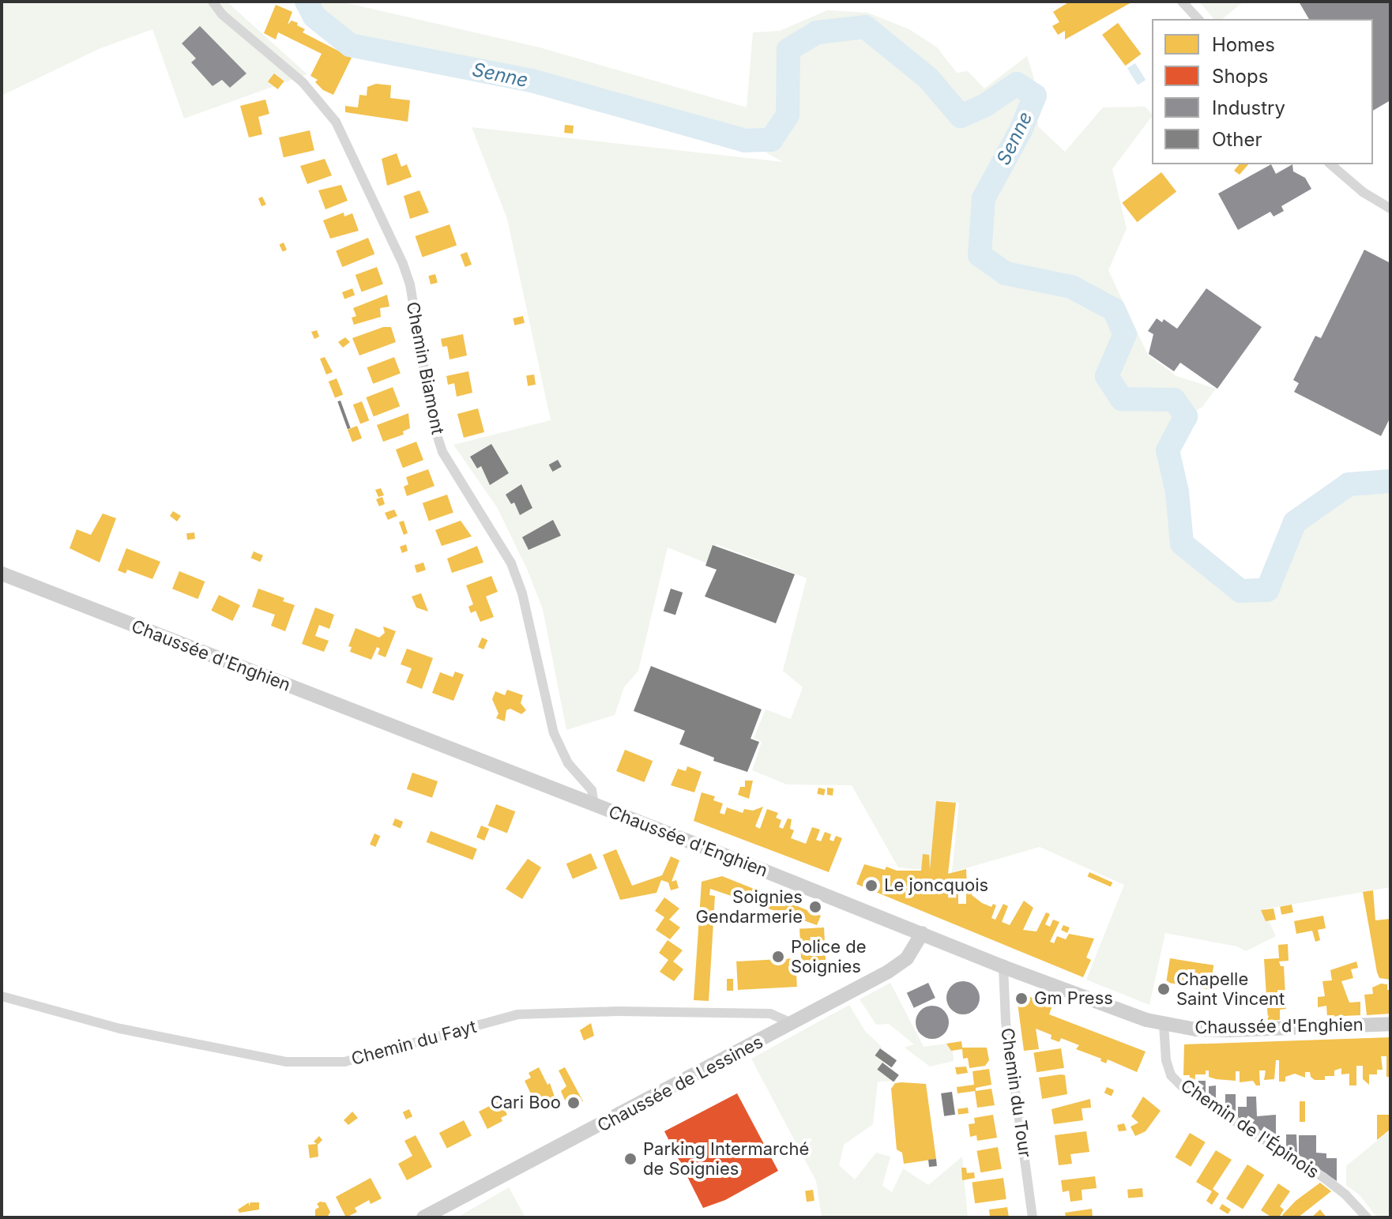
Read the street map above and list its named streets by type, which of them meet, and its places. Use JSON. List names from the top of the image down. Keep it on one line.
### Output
{"streets":{"main road":["Chaussée d'Enghien","Chaussée de Lessines"],"street":["Chemin Biamont","Chemin du Fayt","Chemin du Tour","Chemin de l'Épinois"]},"crossings":[["Chemin Biamont","Chaussée d'Enghien"],["Chaussée d'Enghien","Chaussée de Lessines"],["Chaussée d'Enghien","Chemin du Tour"],["Chaussée d'Enghien","Chemin de l'Épinois"],["Chemin du Fayt","Chaussée de Lessines"]],"water":["Senne"],"places":["Le joncquois","Soignies Gendarmerie","Police de Soignies","Chapelle Saint Vincent","Gm Press","Cari Boo","Parking Intermarché de Soignies"],"legend":["Homes","Shops","Industry","Other"]}
